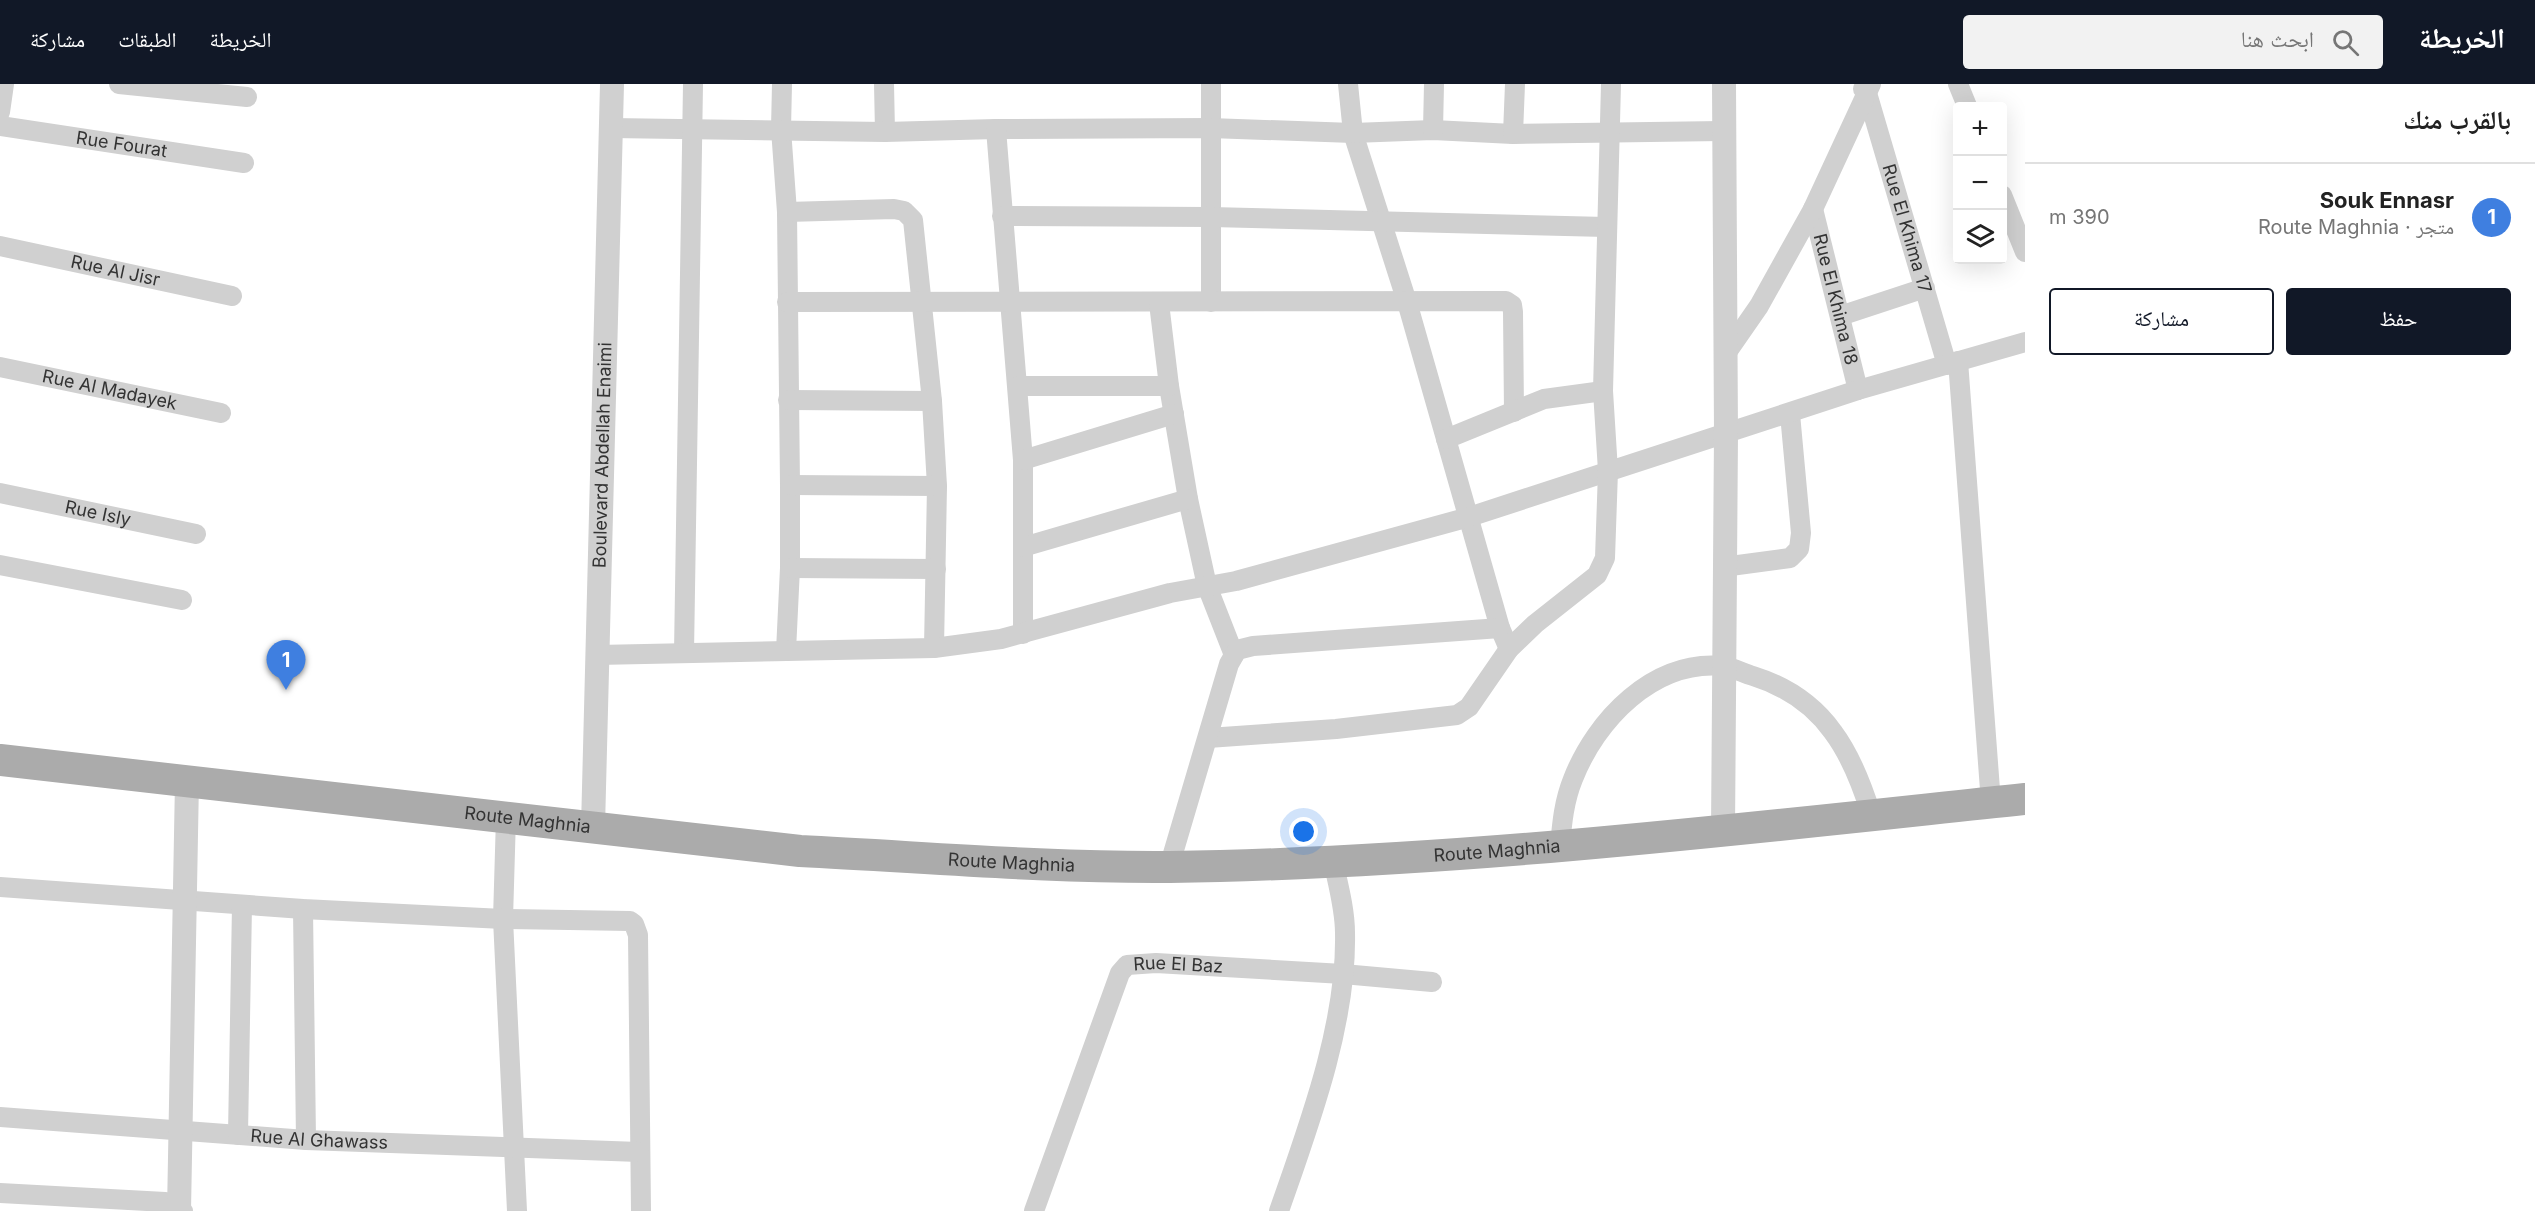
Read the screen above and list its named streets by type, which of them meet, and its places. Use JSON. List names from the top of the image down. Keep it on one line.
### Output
{"streets":{"main road":["Route Maghnia"],"street":["Rue Fourat","Rue El Khima 17","Rue Al Jisr","Rue El Khima 18","Rue Al Madayek","Boulevard Abdellah Enaimi","Rue Isly","Rue El Baz","Rue Al Ghawass"]},"crossings":[["Rue El Khima 17","Route Maghnia"],["Boulevard Abdellah Enaimi","Route Maghnia"]],"page":{"header":"الخريطة","search":"ابحث هنا","nav":["الخريطة","الطبقات","مشاركة"],"heading":"بالقرب منك","map_buttons":["+","−"],"list":[{"mark":"1","name":"Souk Ennasr","note":"متجر · Route Maghnia","value":"390 m"}],"buttons":["حفظ","مشاركة"],"pins":"1"}}
